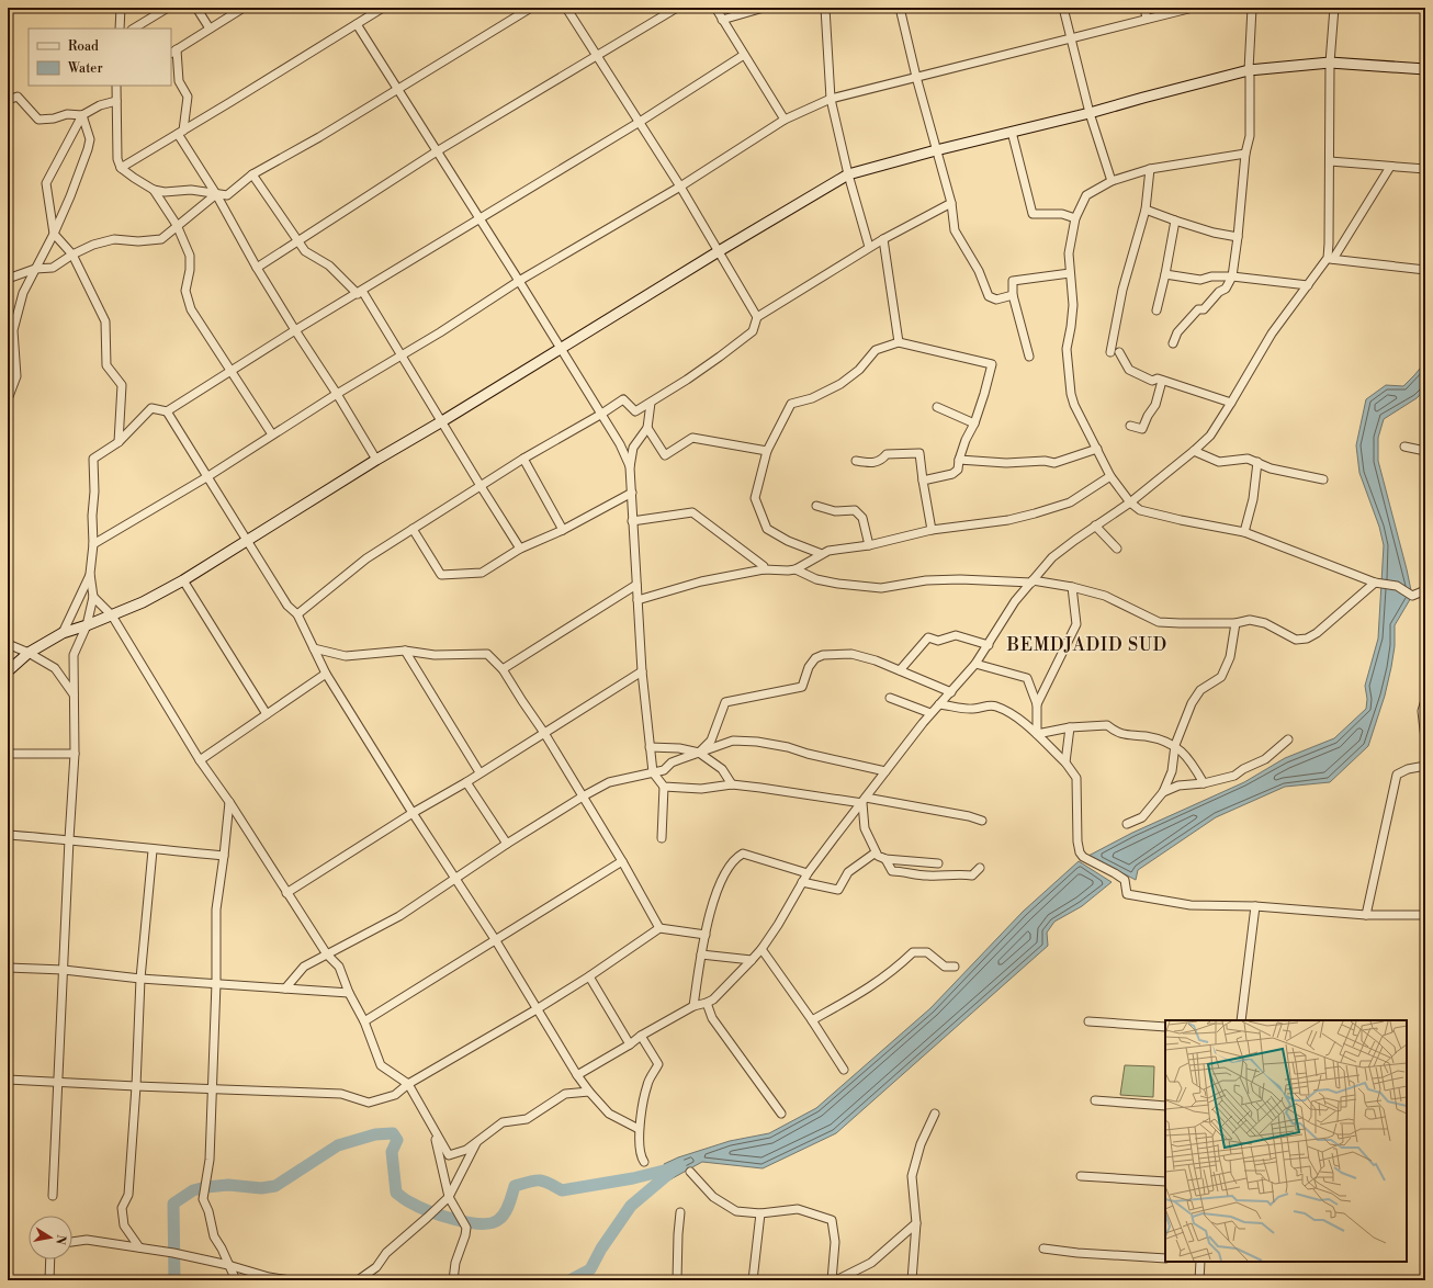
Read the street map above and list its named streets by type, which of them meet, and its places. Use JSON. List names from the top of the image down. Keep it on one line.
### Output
{"districts":["BEMDJADID SUD"],"legend":["Road","Water"],"north":"right"}
